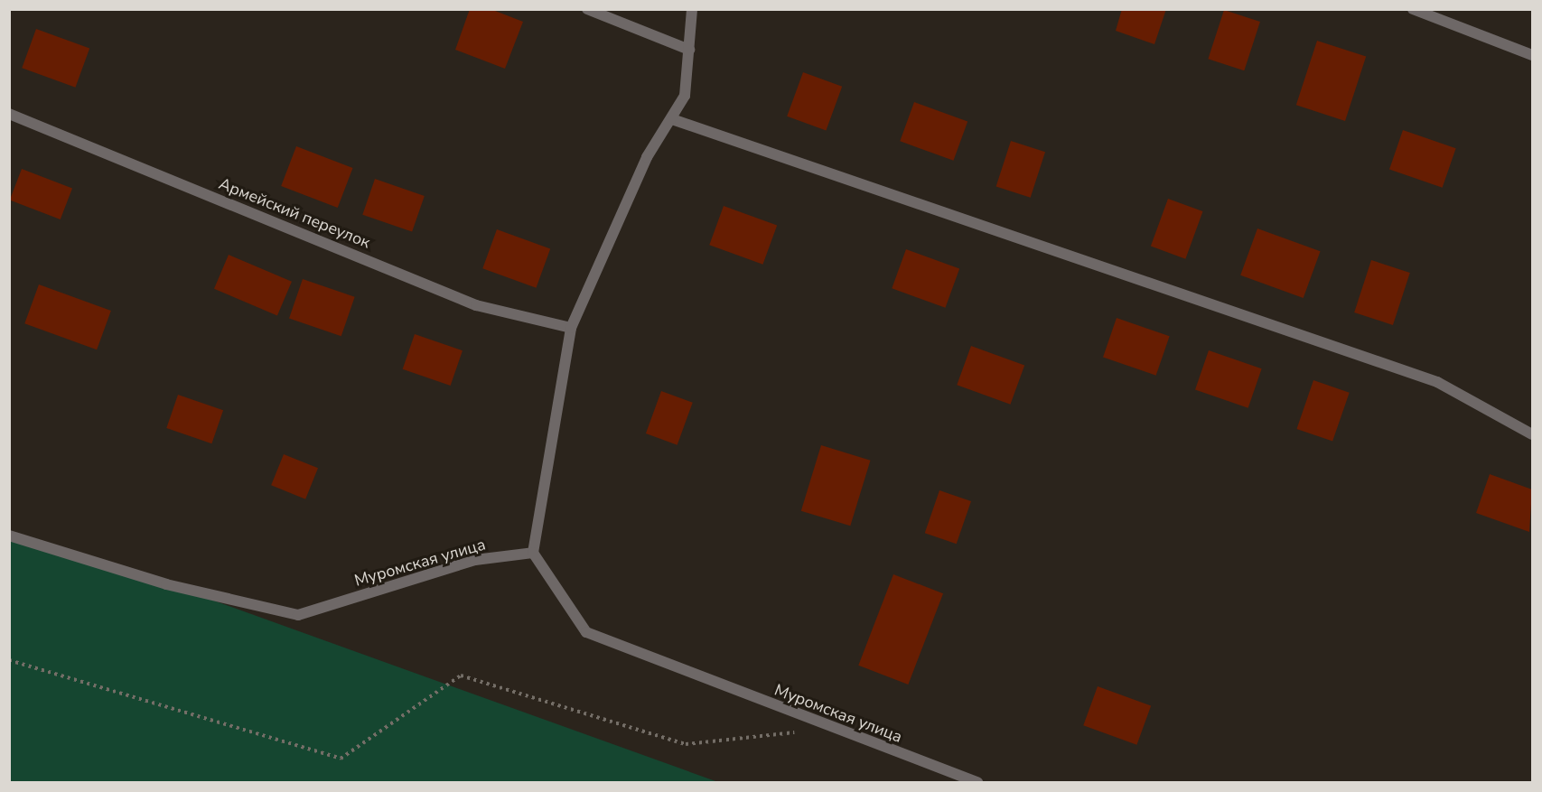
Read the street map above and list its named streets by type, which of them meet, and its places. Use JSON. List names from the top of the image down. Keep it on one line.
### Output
{"streets":{"street":["Армейский переулок","Муромская улица"]}}
